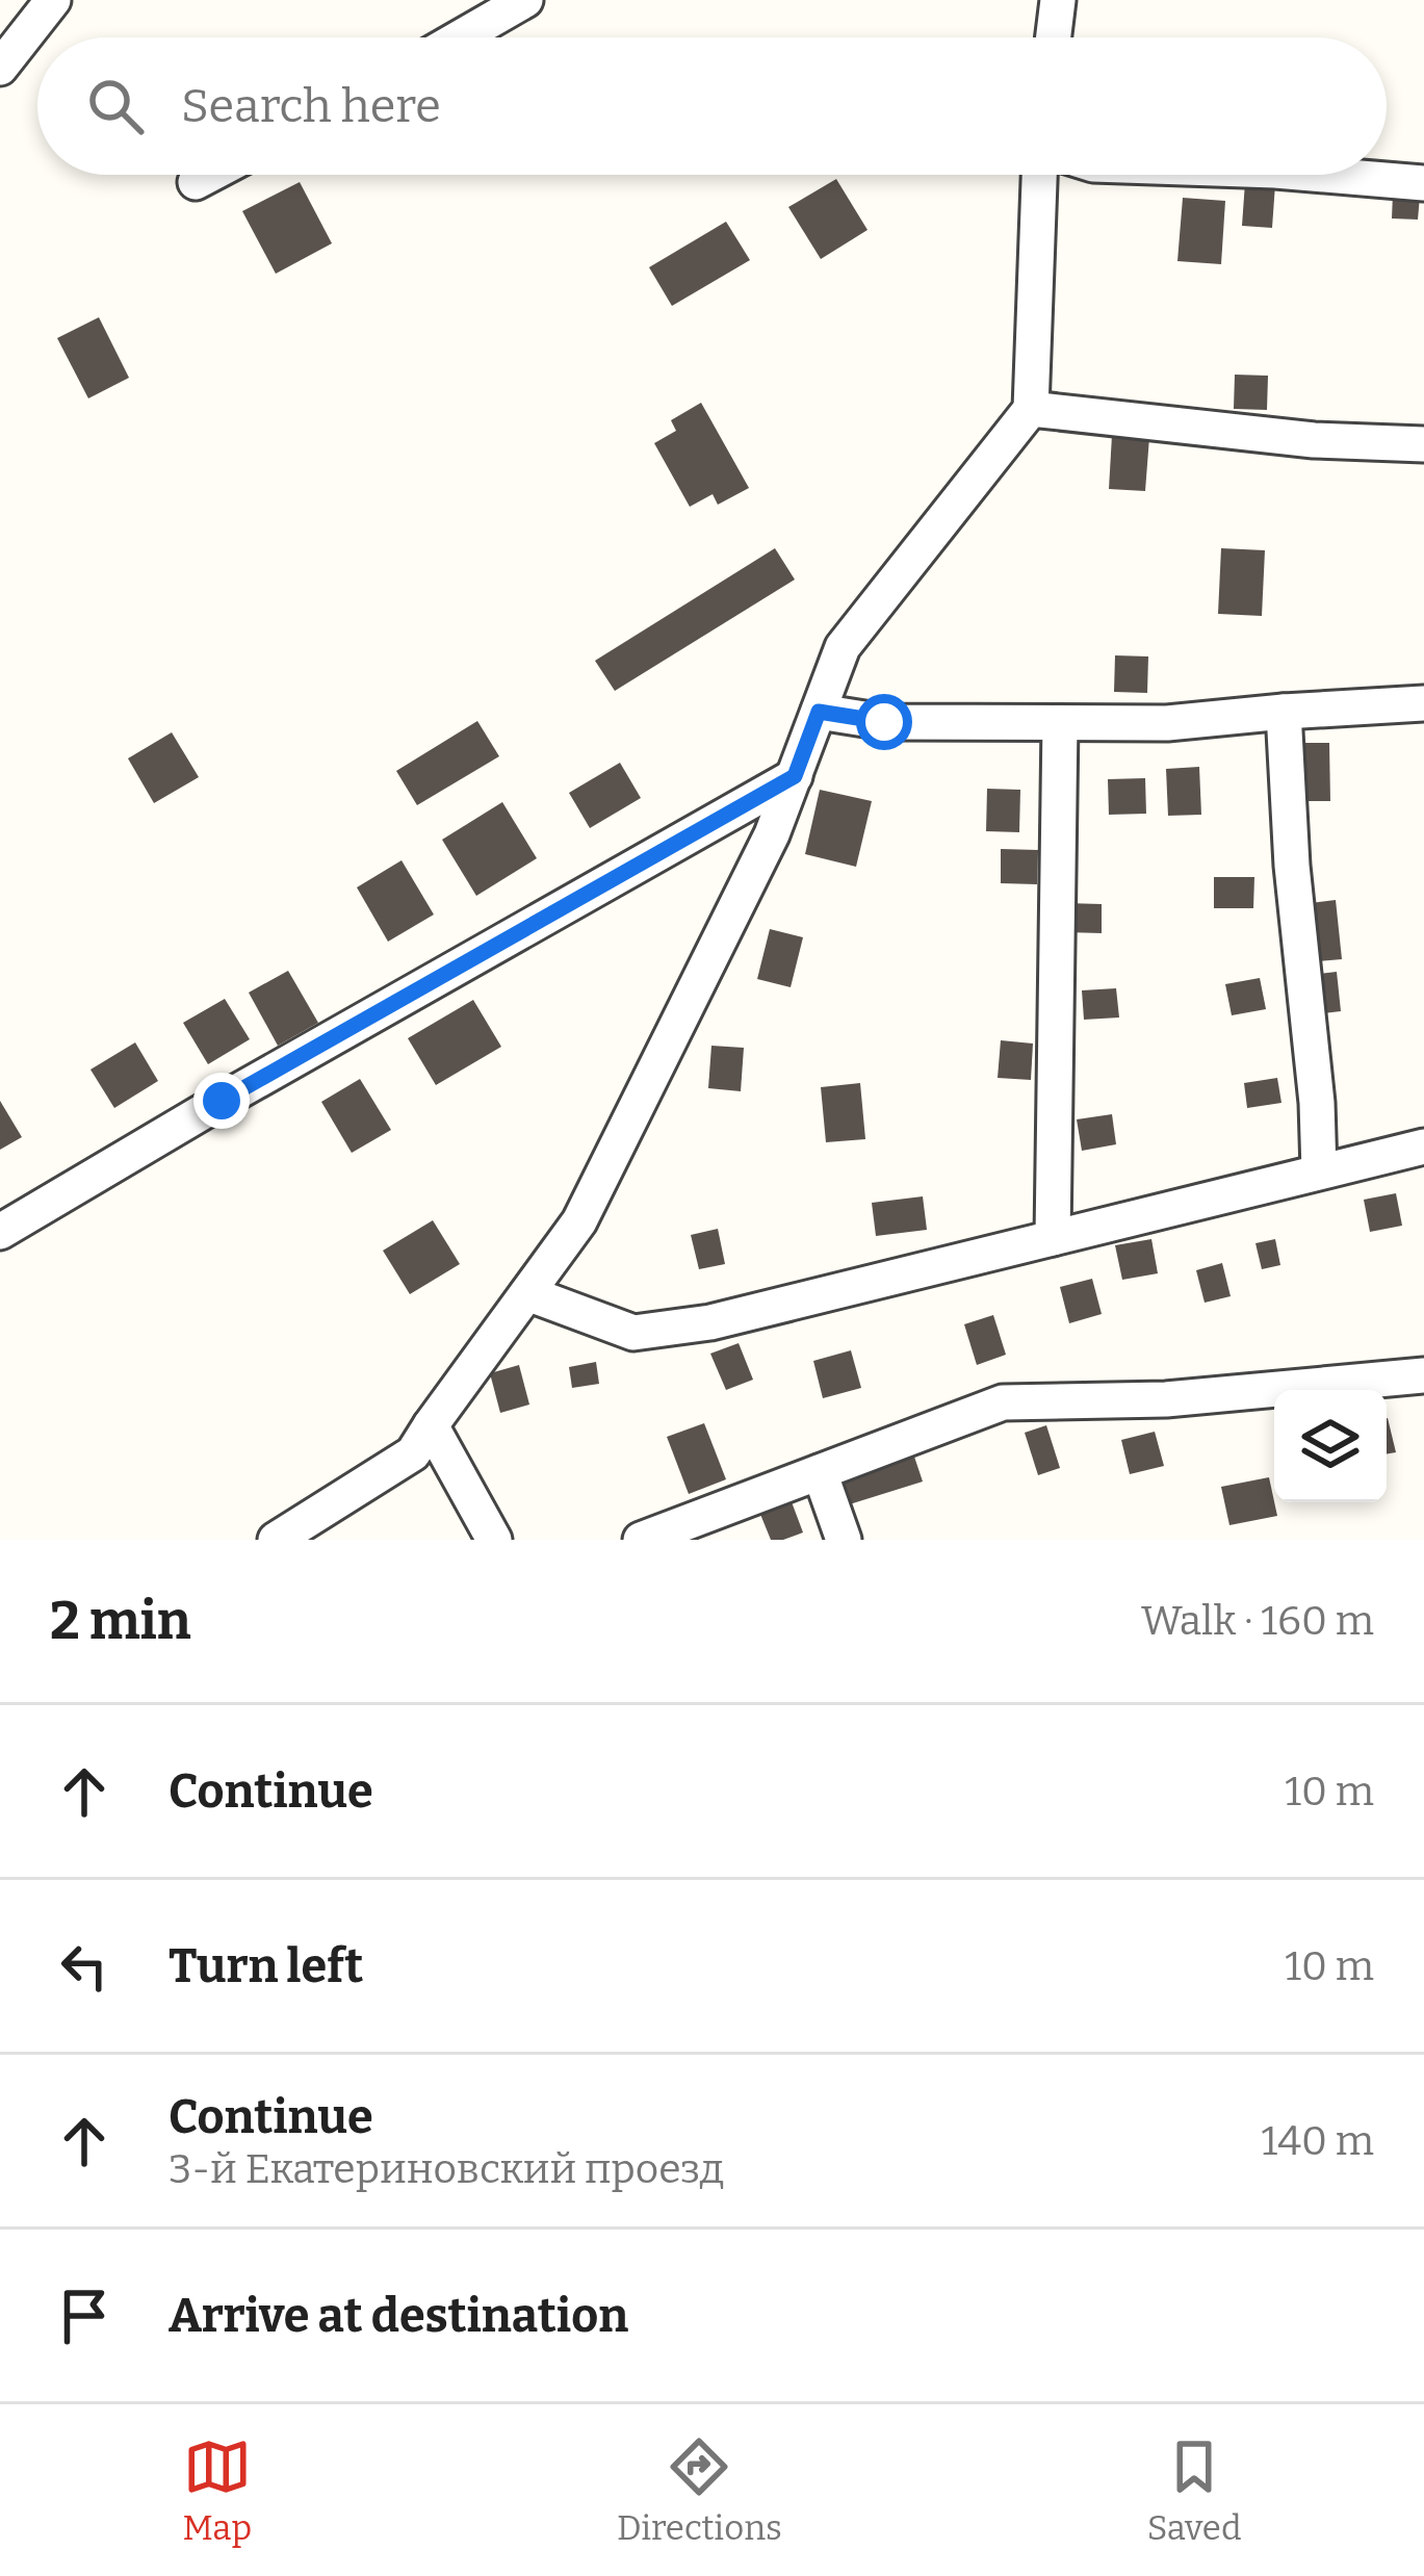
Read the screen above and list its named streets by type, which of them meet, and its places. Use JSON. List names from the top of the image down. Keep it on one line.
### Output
{"page":{"search":"Search here","heading":["2 min","Walk · 160 m"],"list":[["Continue","10 m"],["Turn left","10 m"],["Continue","3-й Екатериновский проезд","140 m"],"Arrive at destination"],"nav":["Map","Directions","Saved"]}}
